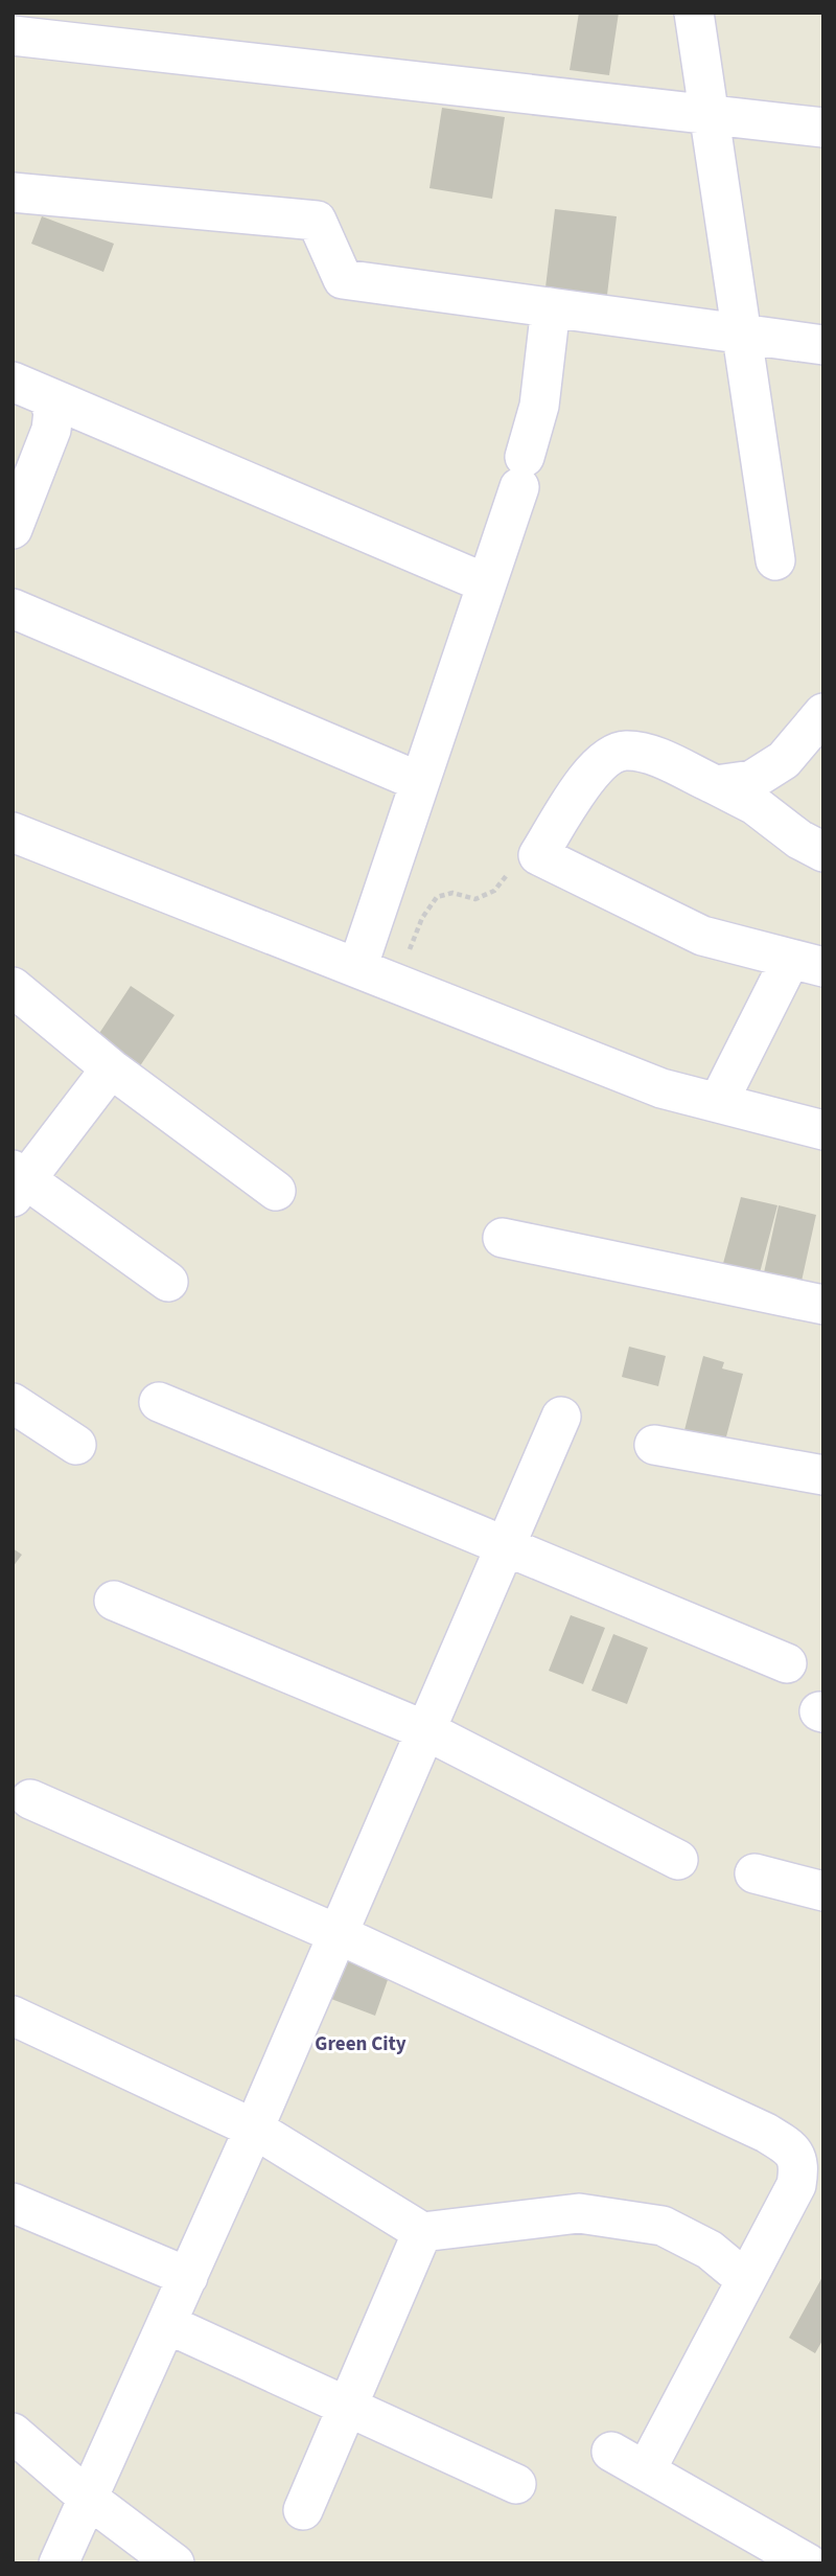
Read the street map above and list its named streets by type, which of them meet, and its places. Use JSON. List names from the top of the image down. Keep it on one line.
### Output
{"districts":["Green City"]}
